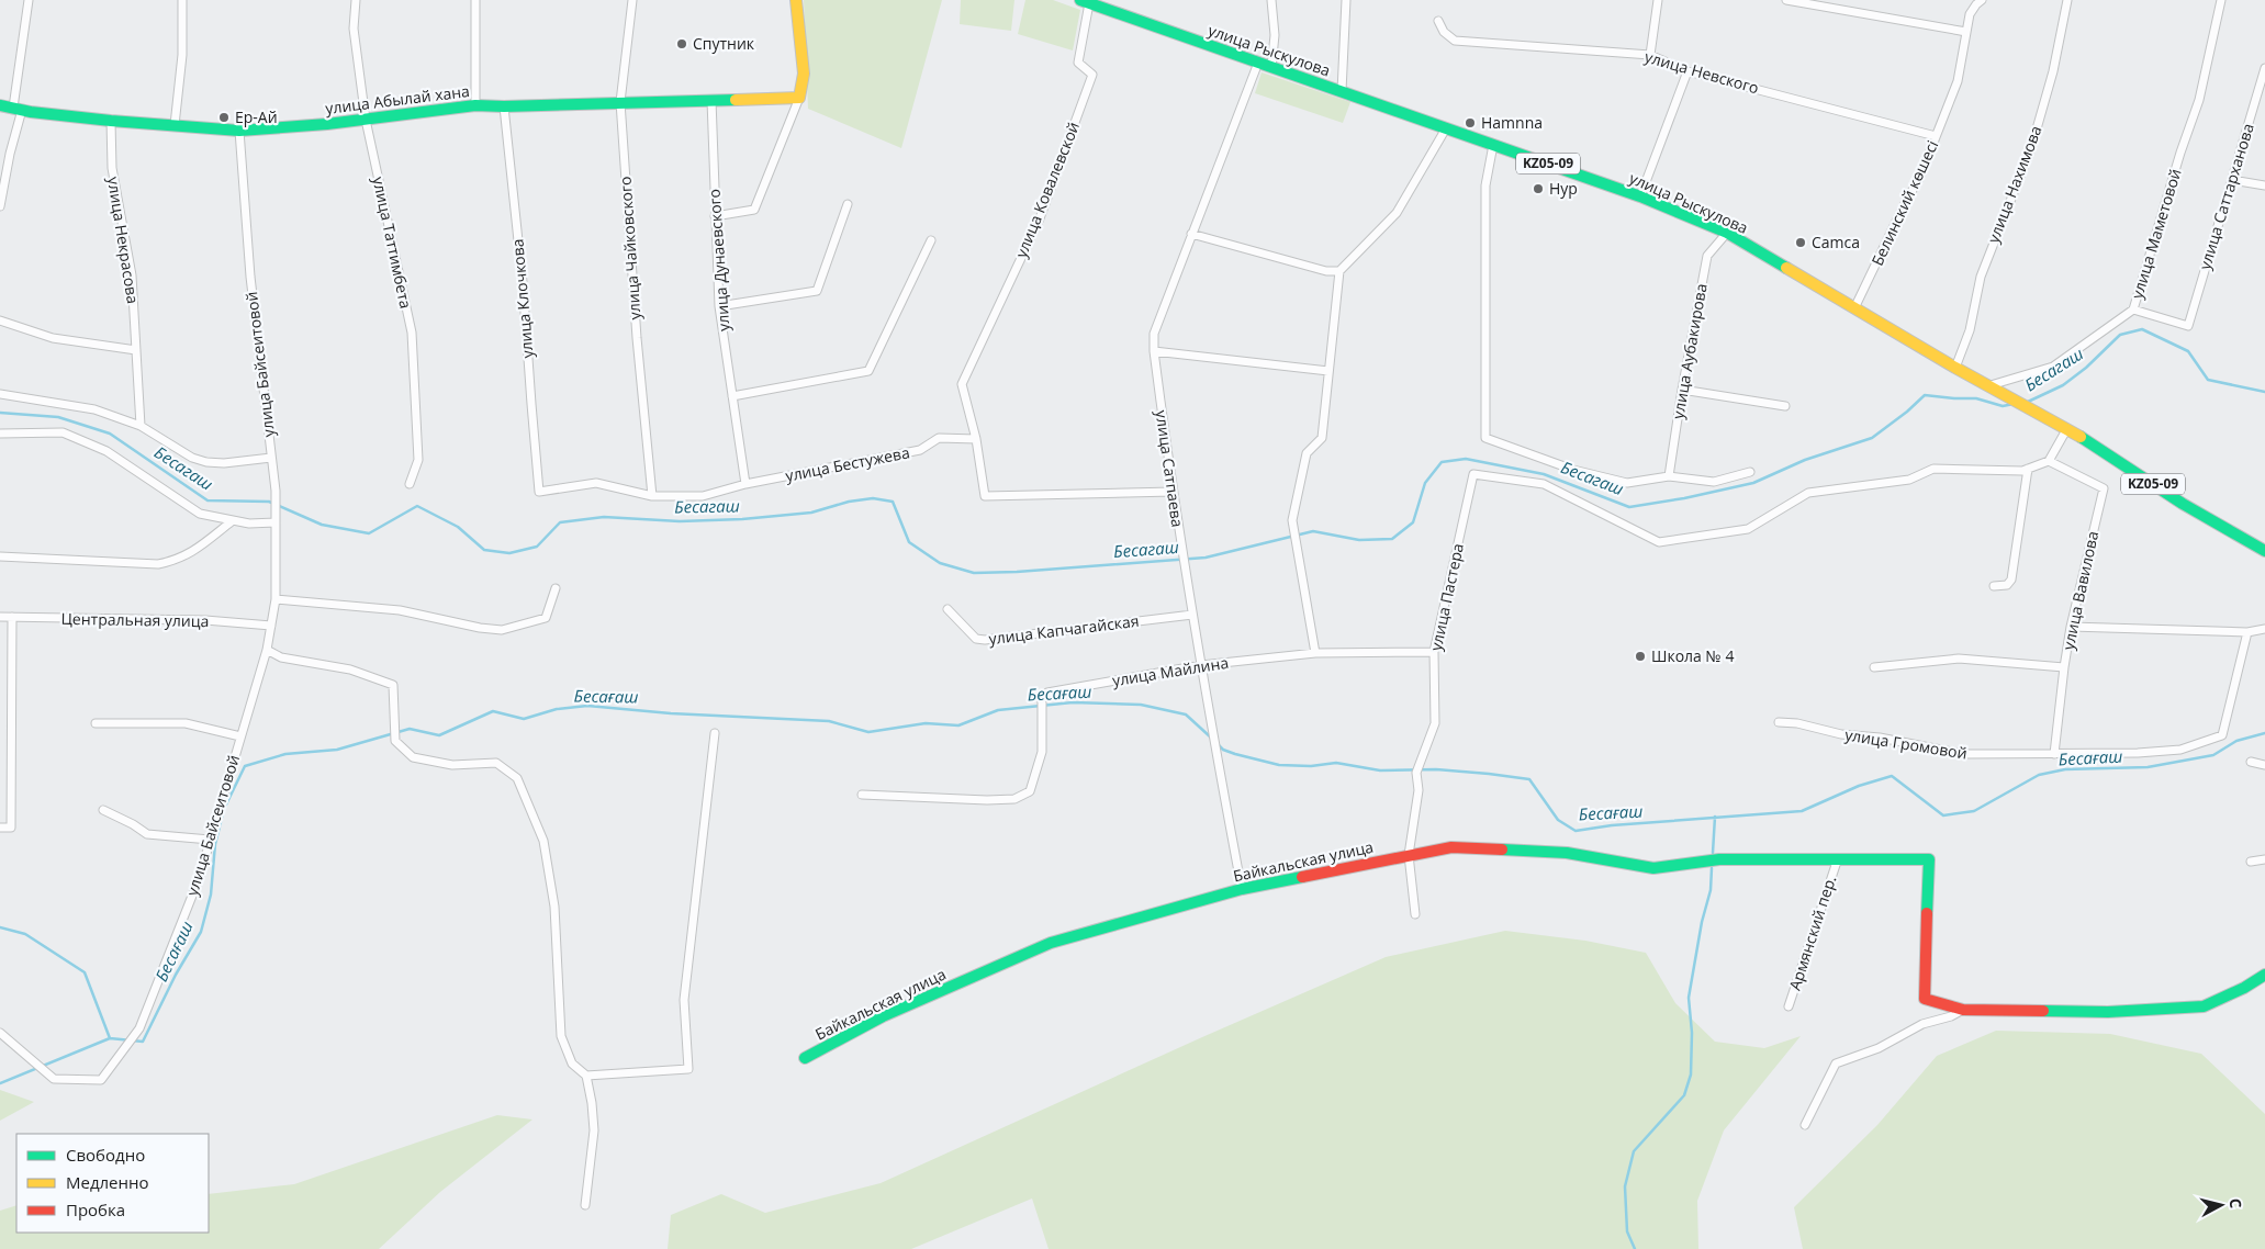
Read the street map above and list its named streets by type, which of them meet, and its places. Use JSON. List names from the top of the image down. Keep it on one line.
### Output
{"streets":{"street":["улица Рыскулова","улица Невского","улица Абылай хана","KZ05-09","улица Нахимова","улица Ковалевской","улица Саттарханова","Белинский көшесi","улица Маметовой","улица Некрасова","улица Таттимбета","улица Чайковского","улица Дунаевского","улица Клочкова","улица Аубакирова","улица Байсеитовой","улица Бестужева","улица Сатпаева","улица Вавилова","улица Пастера","Центральная улица","улица Капчагайская","улица Майлина","улица Громовой","Байкальская улица","Армянский пер."]},"crossings":[["улица Рыскулова","улица Нахимова"],["улица Рыскулова","улица Ковалевской"],["улица Рыскулова","Белинский көшесi"],["улица Рыскулова","улица Маметовой"],["улица Рыскулова","улица Аубакирова"],["улица Рыскулова","улица Сатпаева"],["улица Невского","Белинский көшесi"],["улица Абылай хана","улица Некрасова"],["улица Абылай хана","улица Таттимбета"],["улица Абылай хана","улица Чайковского"],["улица Абылай хана","улица Дунаевского"],["улица Абылай хана","улица Клочкова"],["улица Абылай хана","улица Байсеитовой"],["улица Ковалевской","улица Бестужева"],["улица Саттарханова","улица Маметовой"],["улица Чайковского","улица Бестужева"],["улица Дунаевского","улица Бестужева"],["улица Клочкова","улица Бестужева"],["улица Байсеитовой","Центральная улица"],["улица Сатпаева","улица Капчагайская"],["улица Сатпаева","улица Майлина"],["улица Сатпаева","Байкальская улица"],["улица Вавилова","улица Громовой"],["улица Пастера","улица Майлина"],["улица Пастера","Байкальская улица"],["Байкальская улица","Армянский пер."]],"water":["Бесагаш","Бесағаш"],"places":["Спутник","Ер-Ай","Hamnna","Hyp","Camca","Школа № 4"],"legend":["Свободно","Медленно","Пробка"],"north":"right"}
